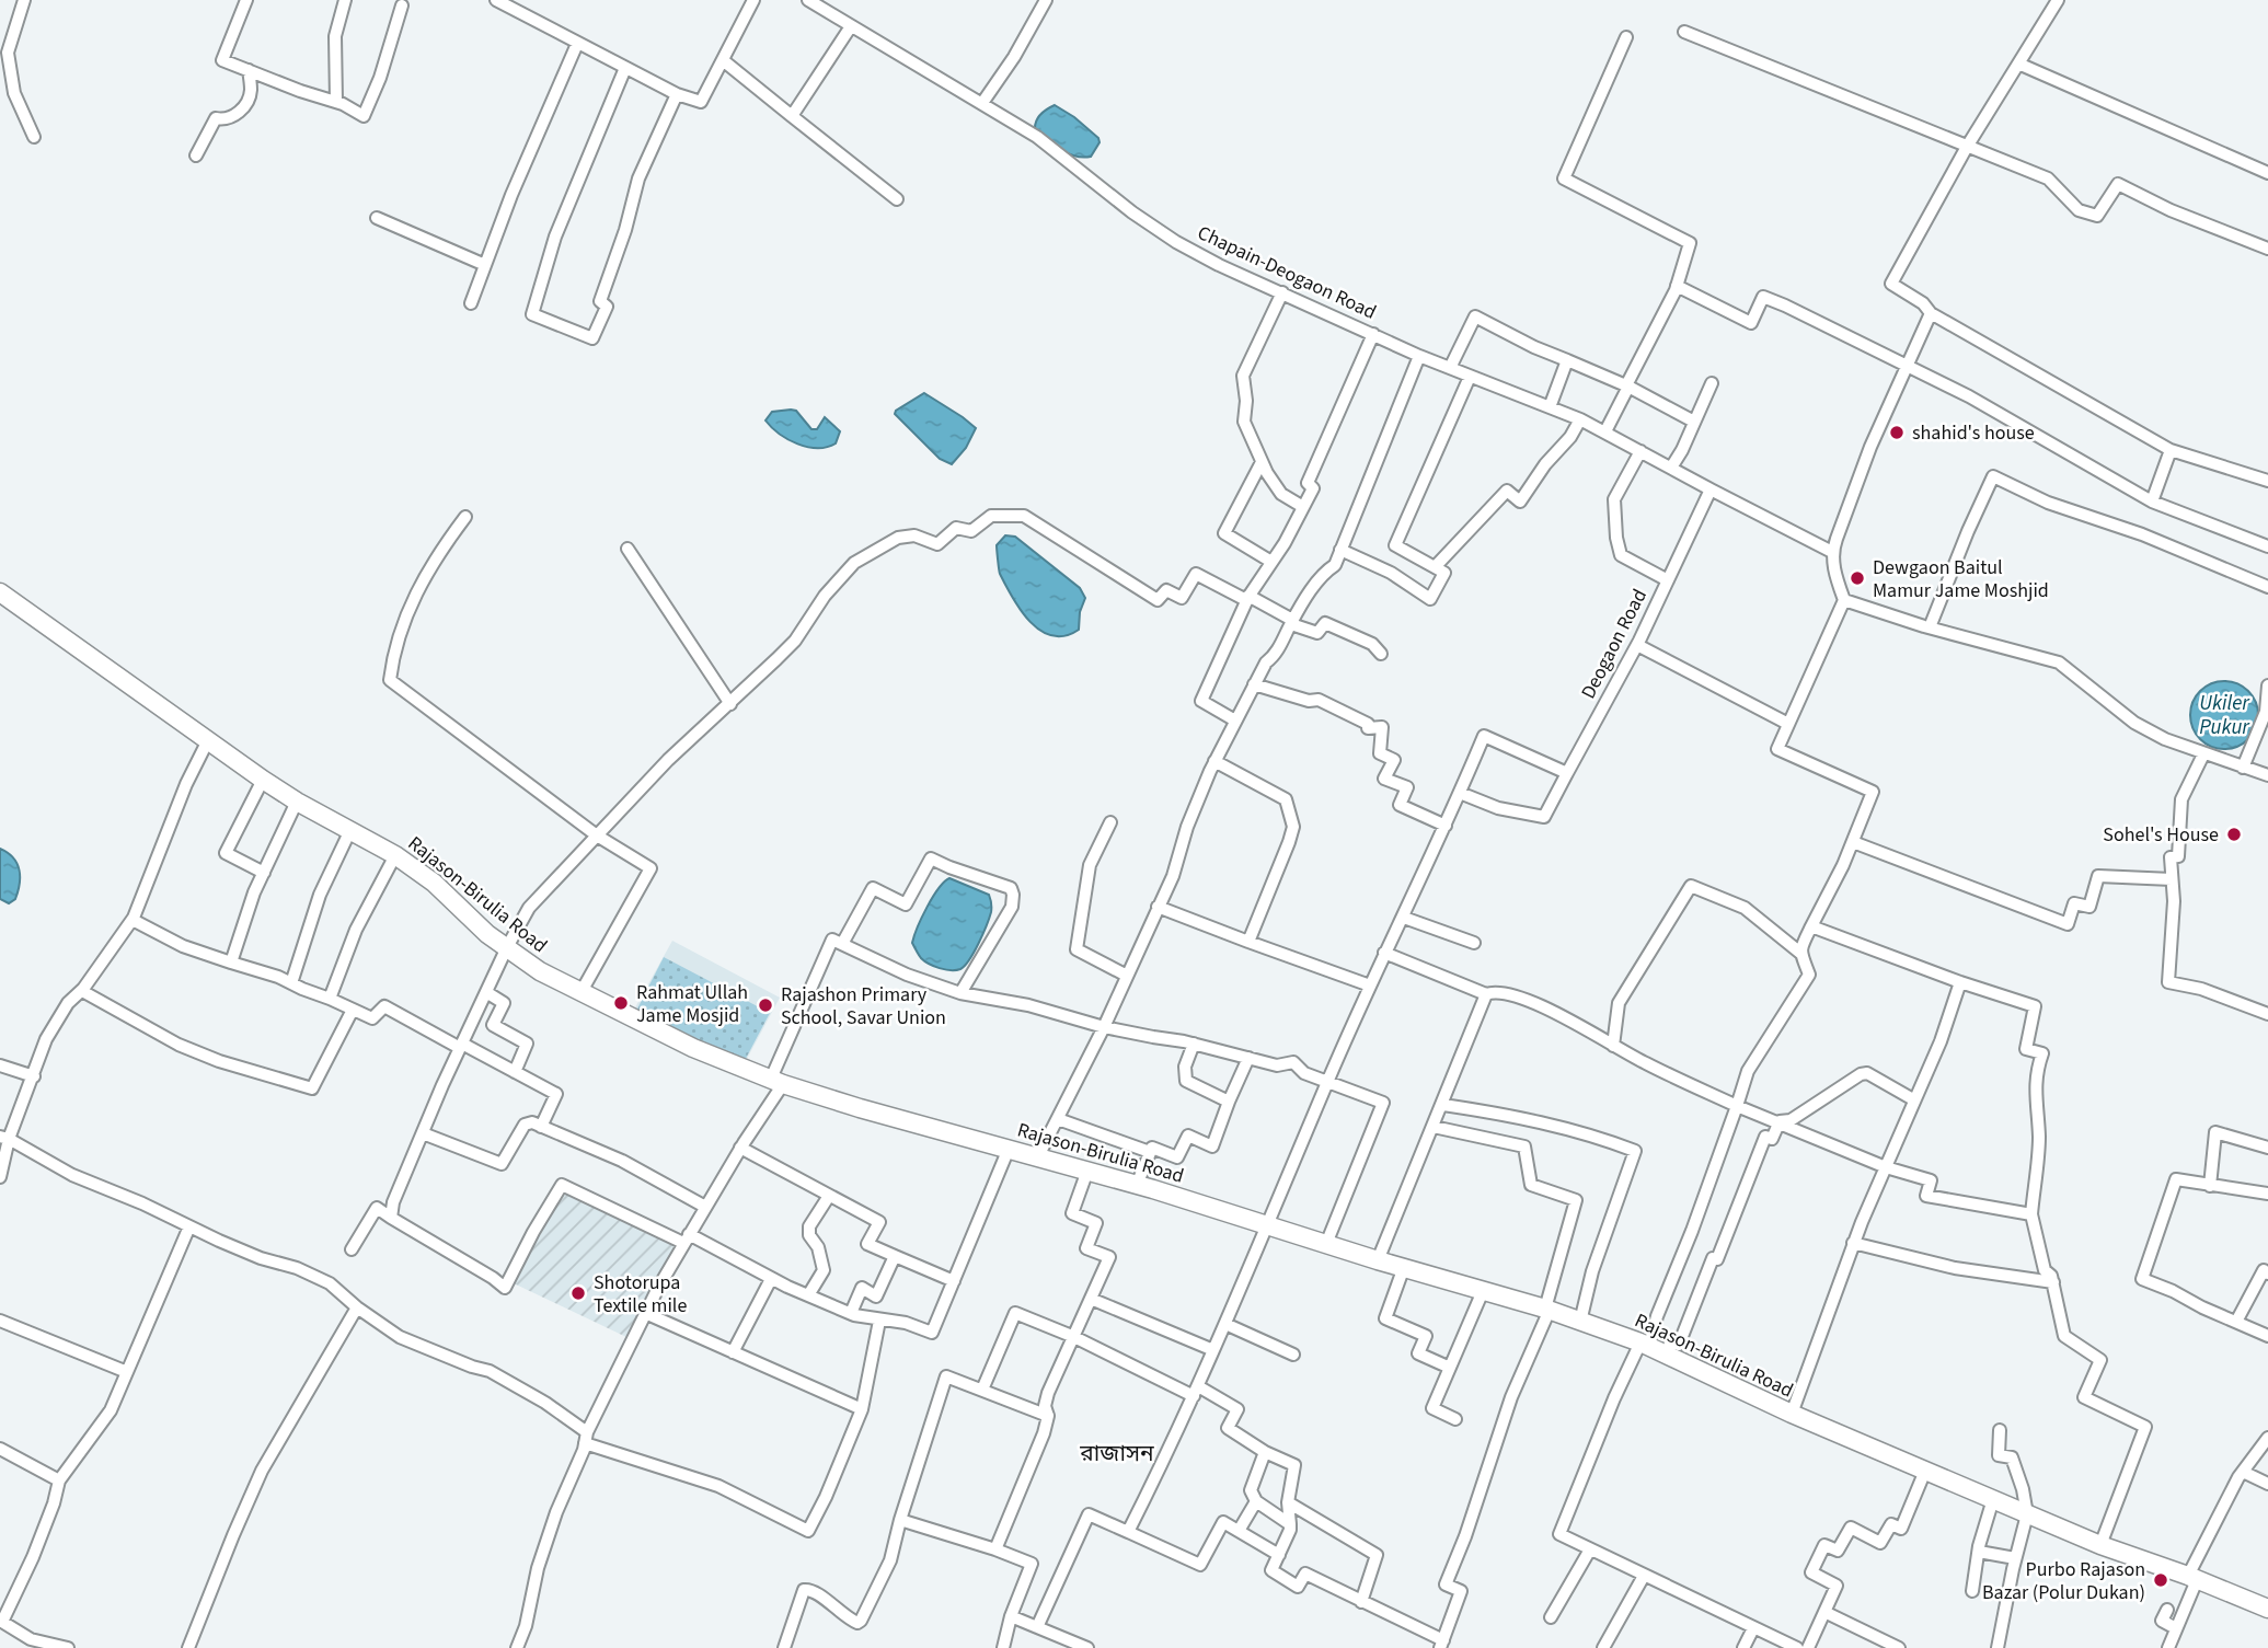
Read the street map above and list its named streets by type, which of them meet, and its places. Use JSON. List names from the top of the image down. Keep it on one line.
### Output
{"streets":{"street":["Chapain-Deogaon Road","Deogaon Road","Rajason-Birulia Road"]},"crossings":[["Chapain-Deogaon Road","Deogaon Road"]],"districts":["রাজাসন"],"water":["Ukiler Pukur"],"places":["shahid's house","Dewgaon Baitul Mamur Jame Moshjid","Sohel's House","Rahmat Ullah Jame Mosjid","Rajashon Primary School, Savar Union","Shotorupa Textile mile","Purbo Rajason Bazar (Polur Dukan)"]}
